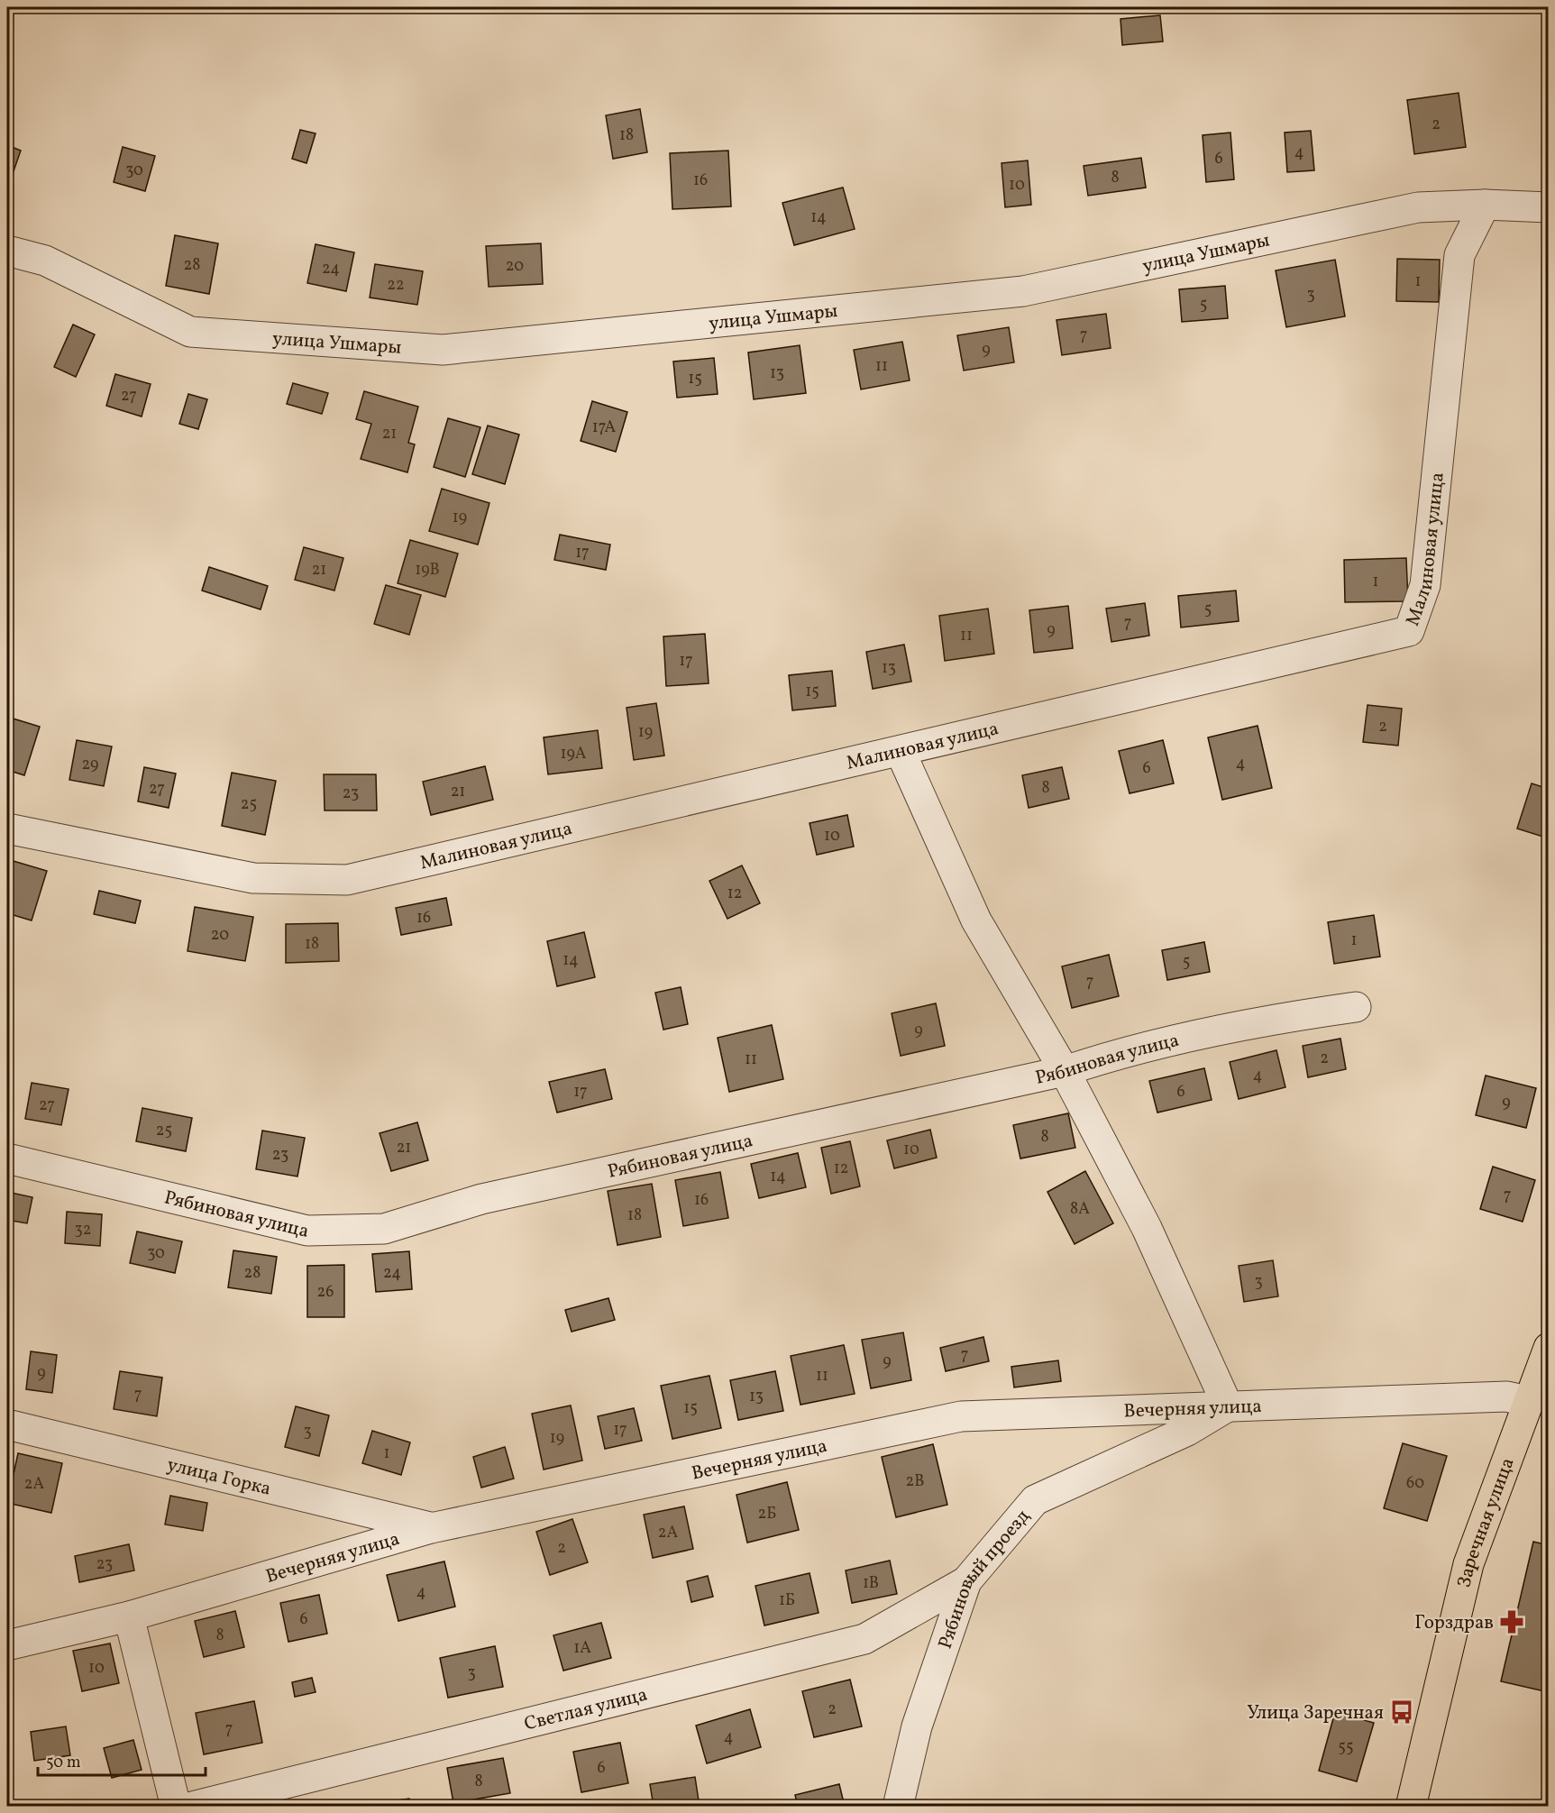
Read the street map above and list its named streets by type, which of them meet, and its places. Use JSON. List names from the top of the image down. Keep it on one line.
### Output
{"streets":{"main road":["Заречная улица"],"street":["улица Ушмары","Малиновая улица","Рябиновая улица","Вечерняя улица","улица Горка","Рябиновый проезд","Светлая улица"]},"crossings":[["улица Ушмары","Малиновая улица"],["Вечерняя улица","улица Горка"],["Вечерняя улица","Заречная улица"],["Вечерняя улица","Рябиновый проезд"],["Рябиновый проезд","Светлая улица"]],"places":{"pharmacy":["Горздрав"],"bus stop":["Улица Заречная"]},"house_numbers":["2","18","4","6","30","8","16","10","14","28","20","24","1","22","3","5","7","9","11","13","15","27","17А","21","19","17","21","19В","1","5","7","9","11","17","13","15","2","19","19А","4","29","6","8","27","21","23","25","10","12","16","20","1","18","14","5","7","9","2","11","4","17","6","9","27","25","8","21","10","23","12","14","7","16","8А","18","32","30","28","24","3","26","7","9","9","11","7","13","15","17","3","19","1","2В","60","2А","2Б","2А","2","23","1В","4","1Б","6","8","1А","10","3","2","7","4","55","6","8"],"scale_bar":"50 m"}
